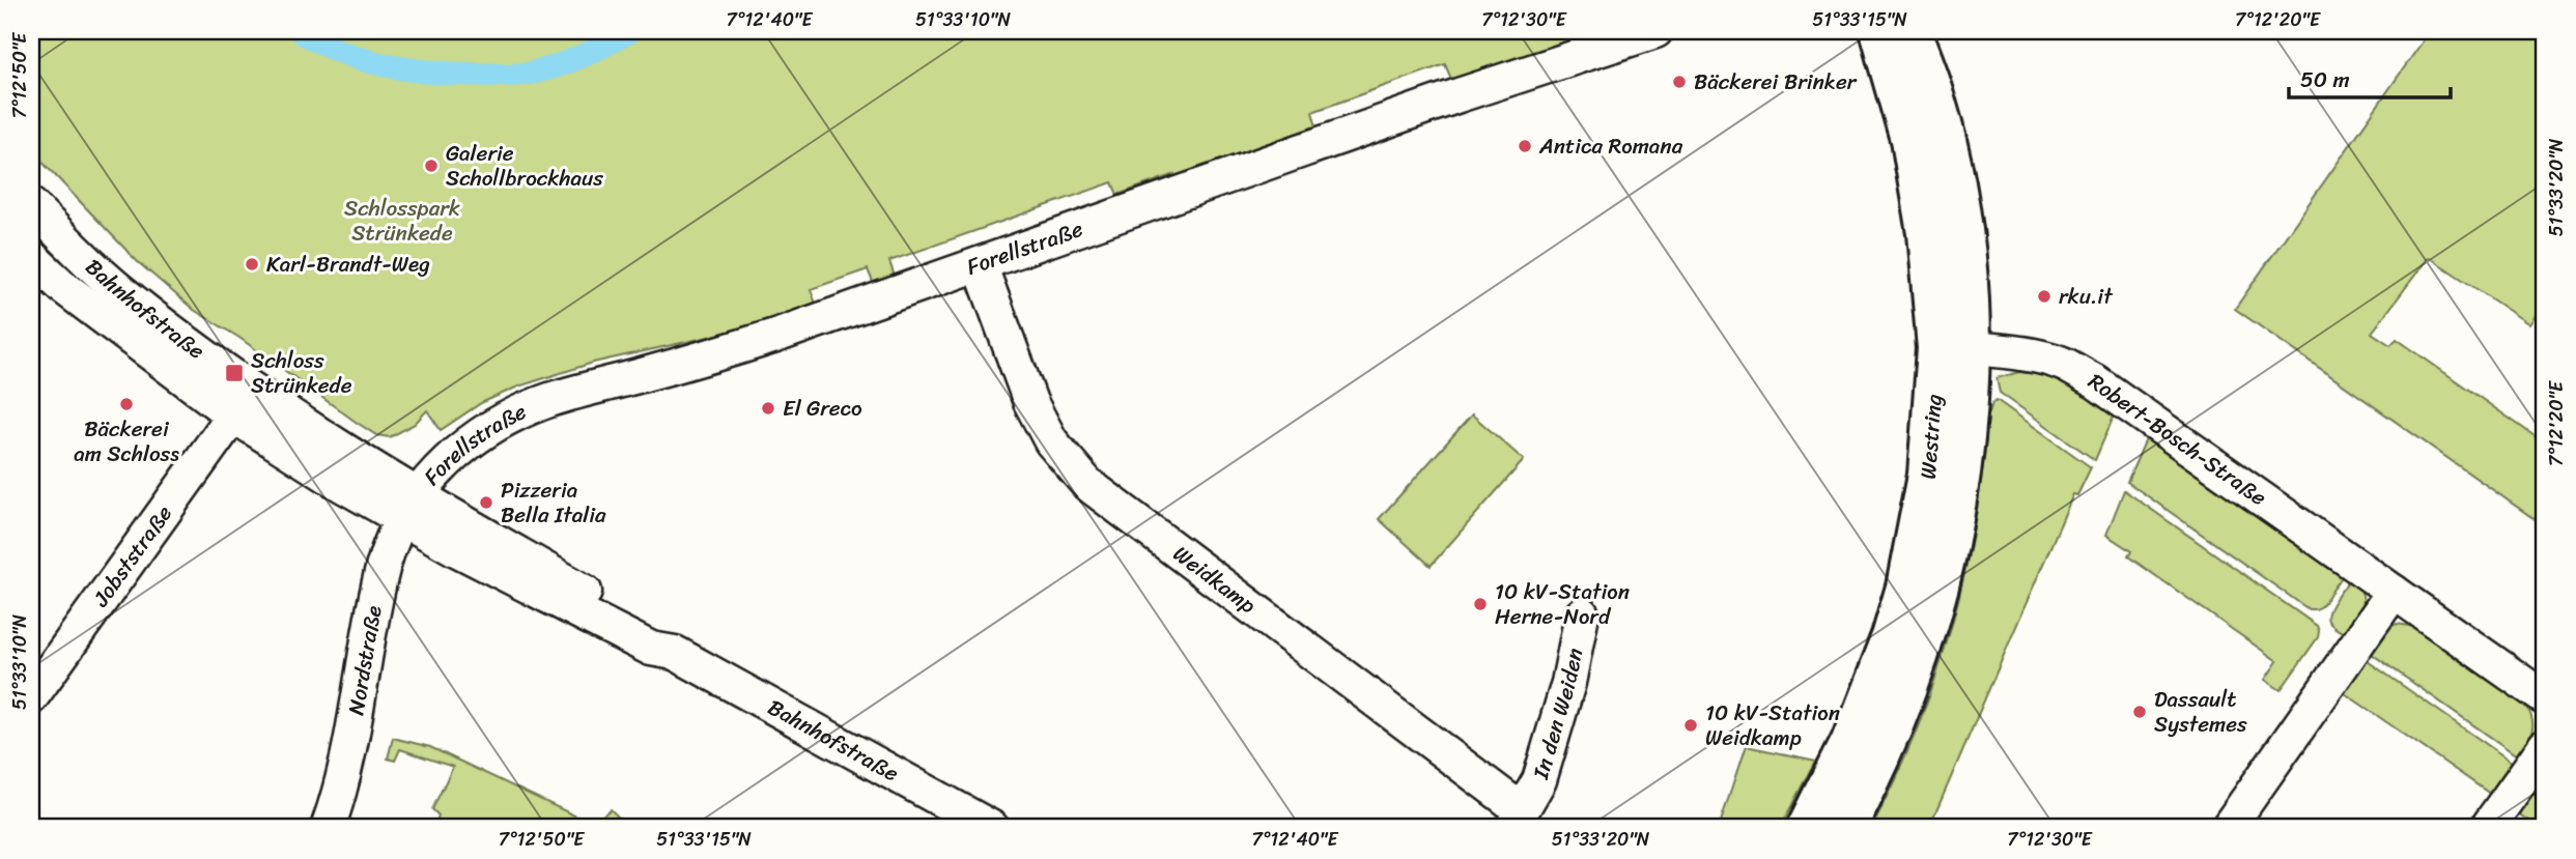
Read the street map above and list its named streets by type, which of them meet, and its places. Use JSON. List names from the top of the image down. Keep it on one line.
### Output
{"streets":{"main road":["Westring"],"street":["Forellstraße","Bahnhofstraße","Robert-Bosch-Straße","Jobststraße","Weidkamp","Nordstraße","In den Weiden"]},"crossings":[["Forellstraße","Bahnhofstraße"],["Forellstraße","Weidkamp"],["Forellstraße","Nordstraße"],["Bahnhofstraße","Jobststraße"],["Bahnhofstraße","Nordstraße"],["Westring","Robert-Bosch-Straße"],["Weidkamp","In den Weiden"]],"parks":["Schlosspark Strünkede"],"places":{"other":["Bäckerei Brinker","Antica Romana","Galerie Schollbrockhaus","Karl-Brandt-Weg","rku.it","Bäckerei am Schloss","El Greco","Pizzeria Bella Italia","10 kV-Station Herne-Nord","Dassault Systemes","10 kV-Station Weidkamp"],"transit":["Schloss Strünkede"]},"scale_bar":"50 m","coordinates":["7°12'40\"E","51°33'10\"N","7°12'30\"E","51°33'15\"N","7°12'20\"E","7°12'50\"E","51°33'20\"N"]}
